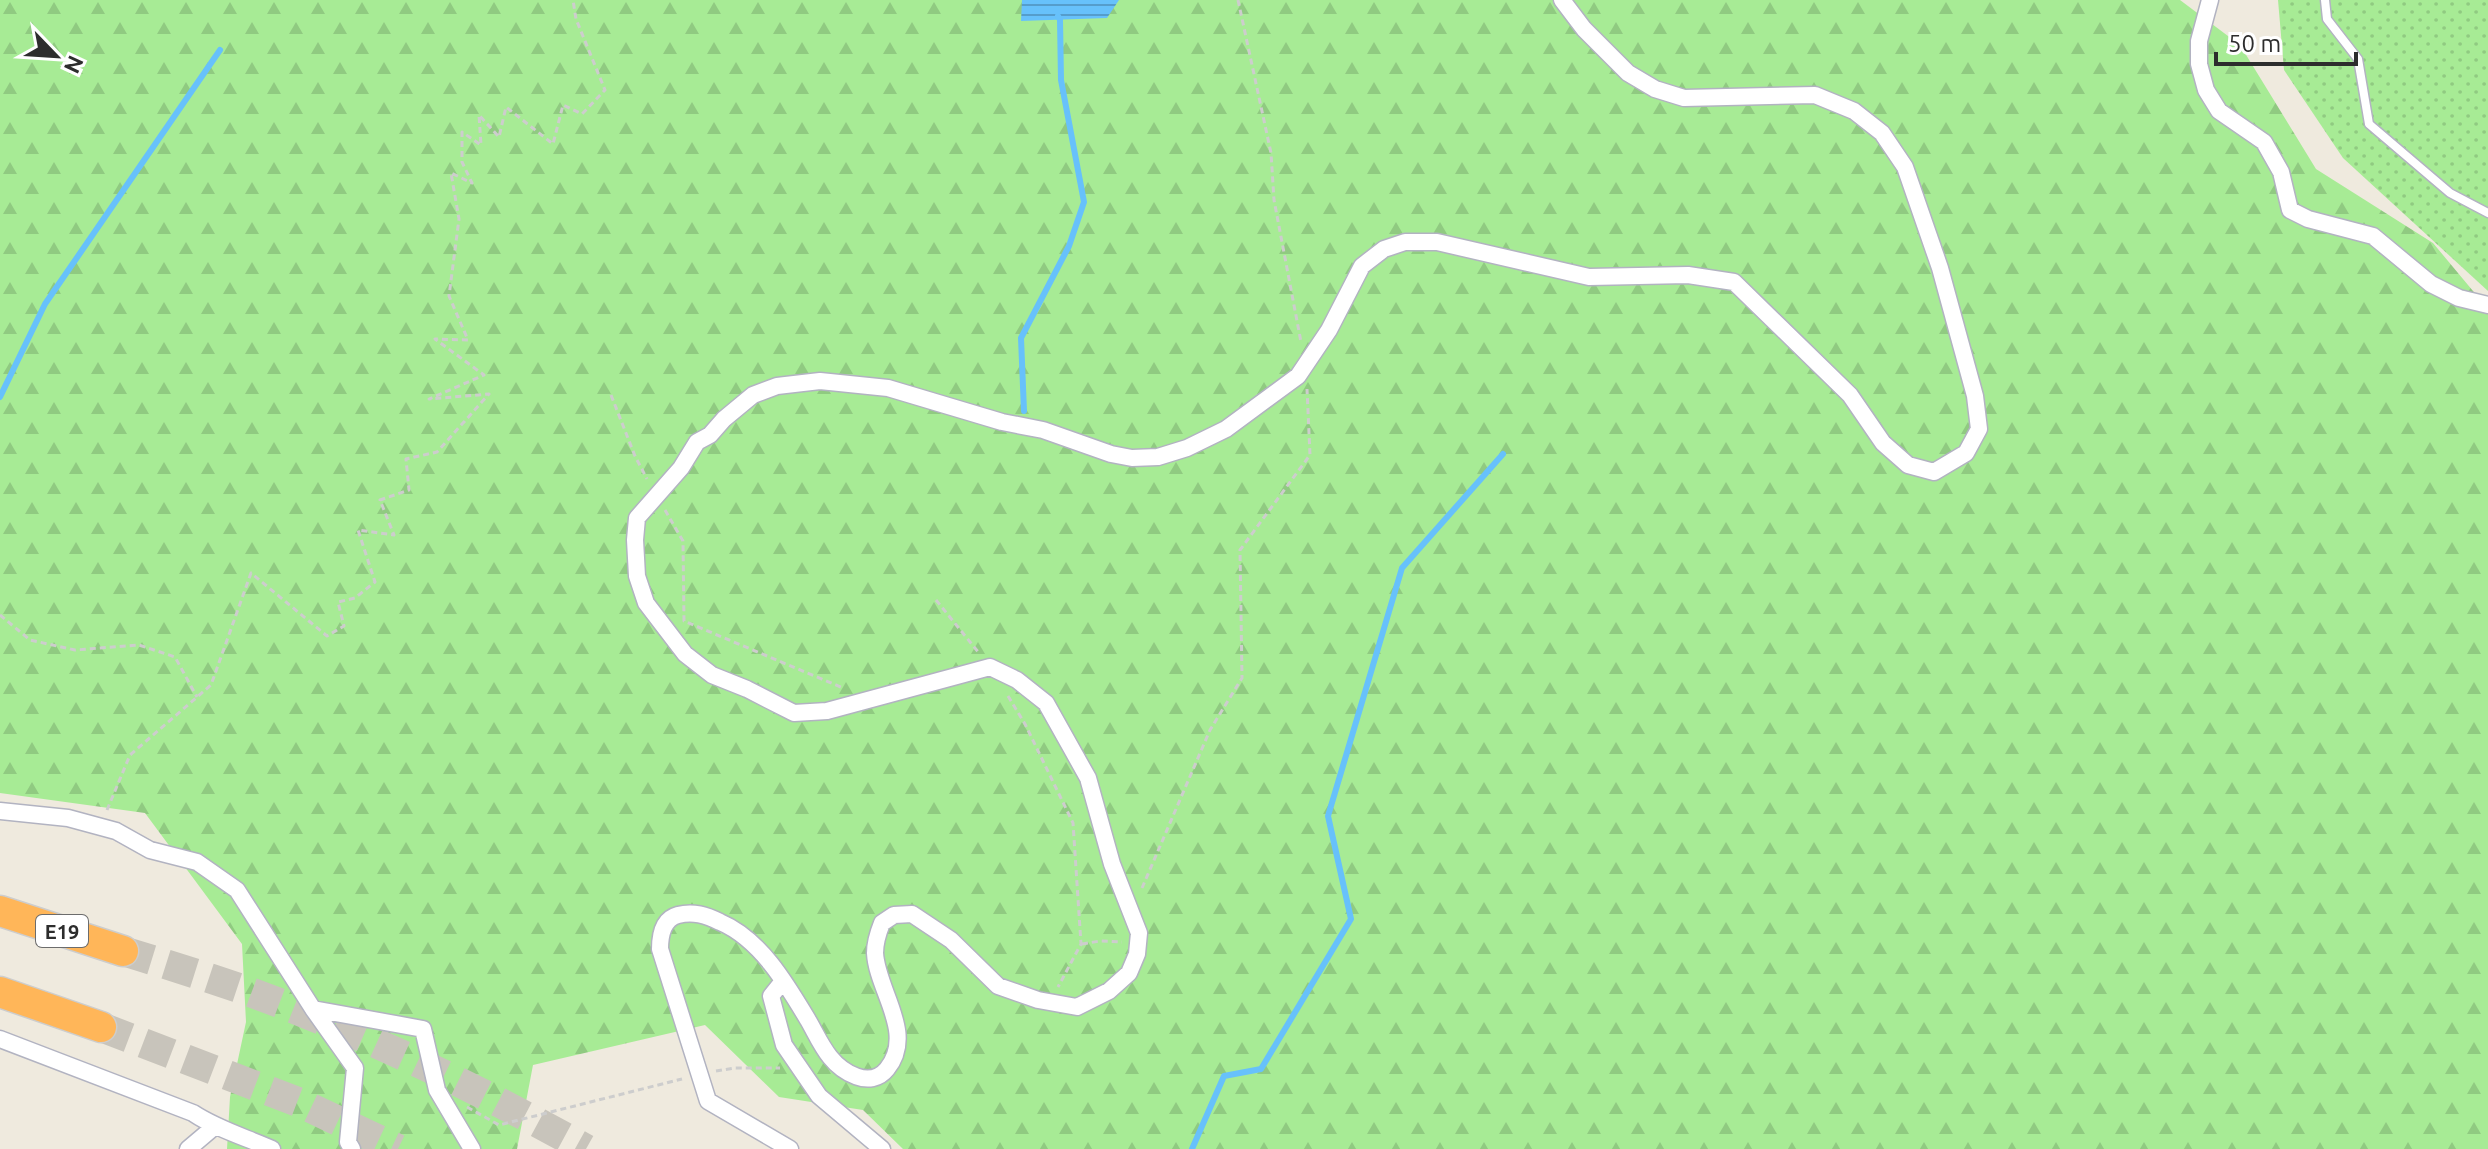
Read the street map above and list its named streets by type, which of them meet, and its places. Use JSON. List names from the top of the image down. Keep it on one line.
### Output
{"streets":{"highway":["E19"]},"scale_bar":"50 m","north":"bottom right"}
